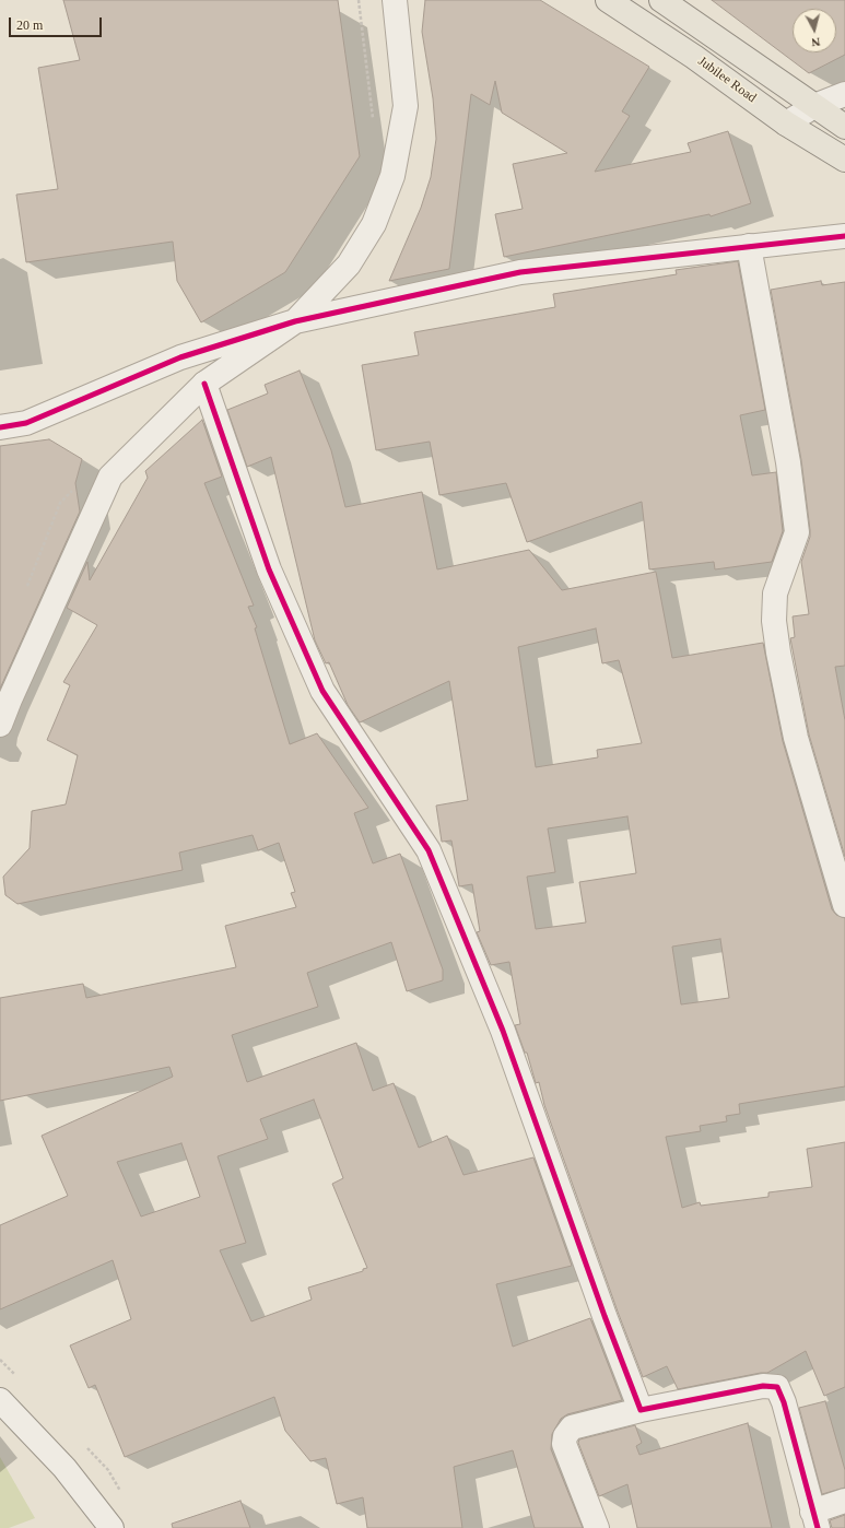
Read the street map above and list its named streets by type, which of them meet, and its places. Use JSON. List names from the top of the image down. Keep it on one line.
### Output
{"streets":{"main road":["Jubilee Road"]},"scale_bar":"20 m","north":"bottom"}
